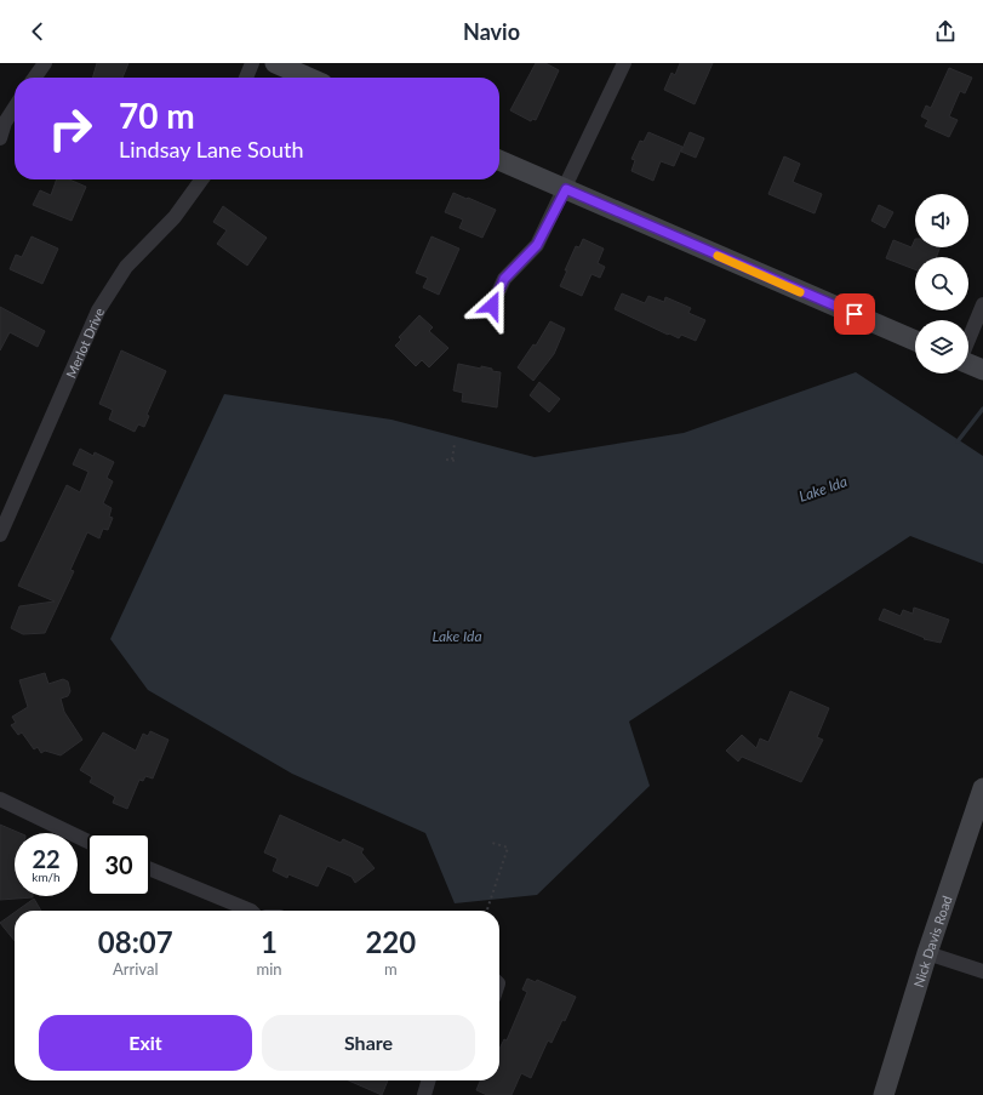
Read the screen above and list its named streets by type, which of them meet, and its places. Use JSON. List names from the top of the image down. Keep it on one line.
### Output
{"streets":{"street":["Merlot Drive","Nick Davis Road"]},"water":["Lake Ida"],"page":{"header":"Navio","turn":["70 m","Lindsay Lane South"],"speed":"22 km/h","limit":"30","eta":["08:07","Arrival","1","min","220","m"],"buttons":["Exit","Share"]}}
